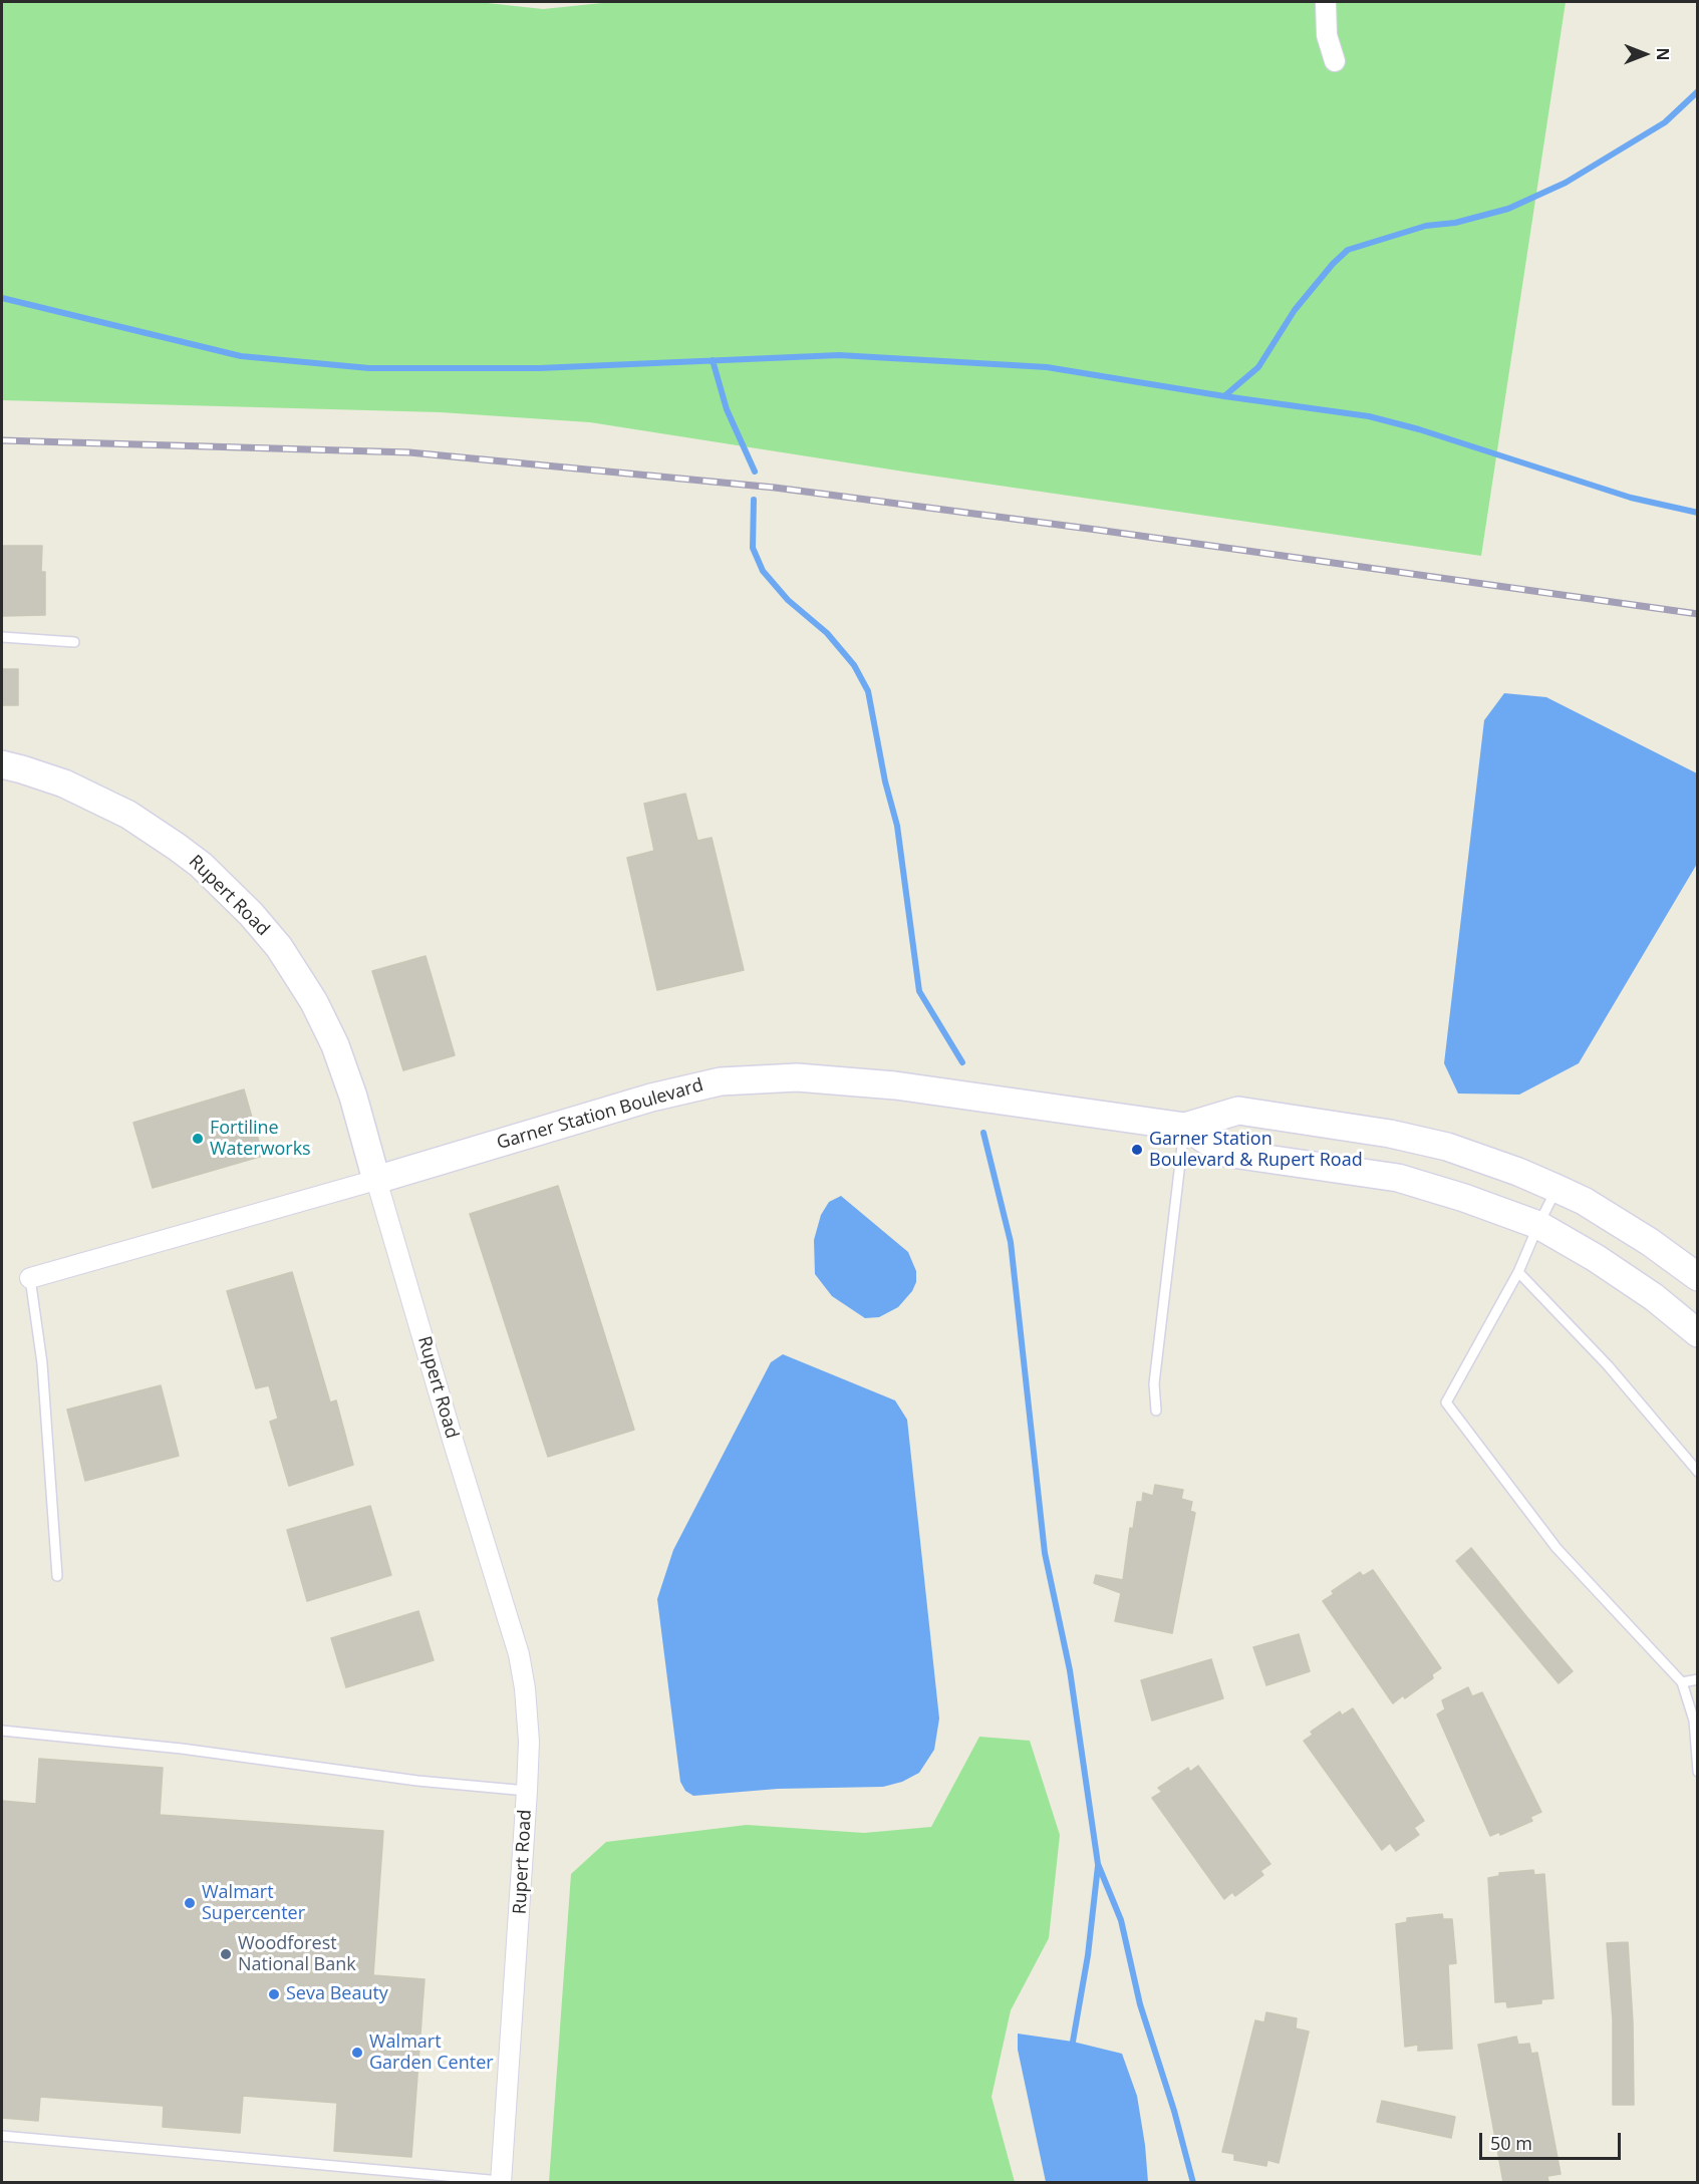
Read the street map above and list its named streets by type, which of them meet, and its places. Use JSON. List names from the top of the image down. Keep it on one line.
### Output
{"streets":{"street":["Rupert Road","Garner Station Boulevard"]},"crossings":[["Rupert Road","Garner Station Boulevard"]],"places":["Fortiline Waterworks","Garner Station Boulevard & Rupert Road","Walmart Supercenter","Woodforest National Bank","Seva Beauty","Walmart Garden Center"],"scale_bar":"50 m","north":"right"}
